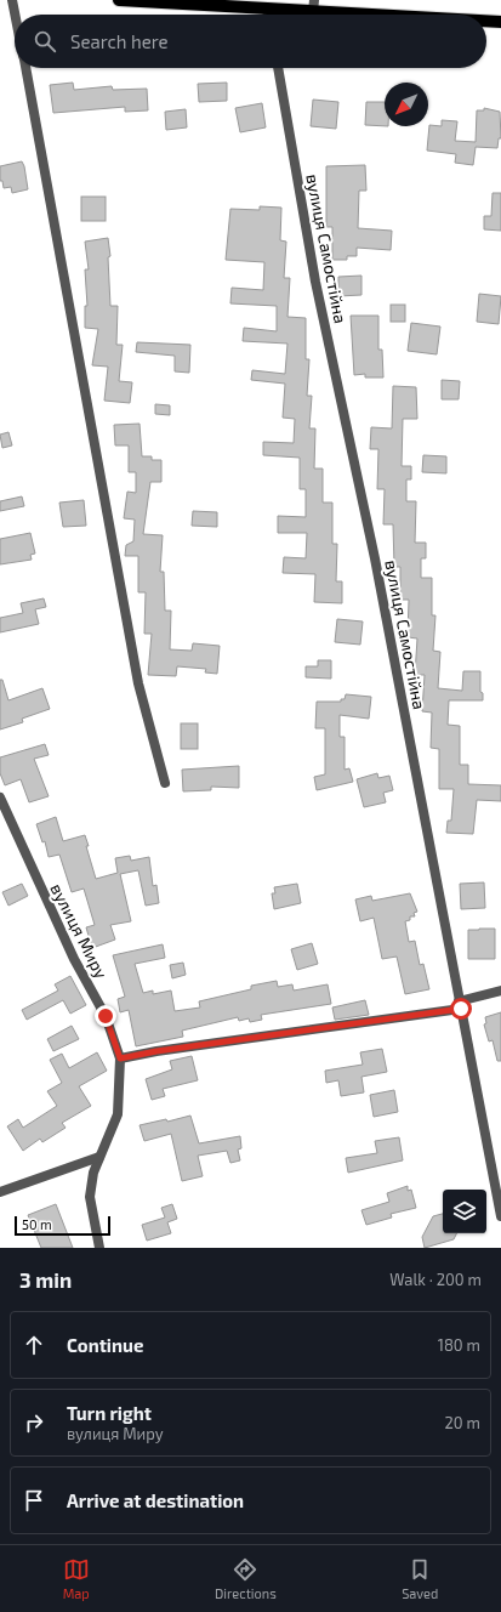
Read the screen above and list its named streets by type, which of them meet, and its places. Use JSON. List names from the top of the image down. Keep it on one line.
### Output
{"streets":{"street":["вулиця Самостійна","вулиця Миру"]},"scale_bar":"50 m","north":"bottom left","page":{"search":"Search here","scale":"50 m","heading":["3 min","Walk · 200 m"],"list":[["Continue","180 m"],["Turn right","вулиця Миру","20 m"],"Arrive at destination"],"nav":["Map","Directions","Saved"]}}
